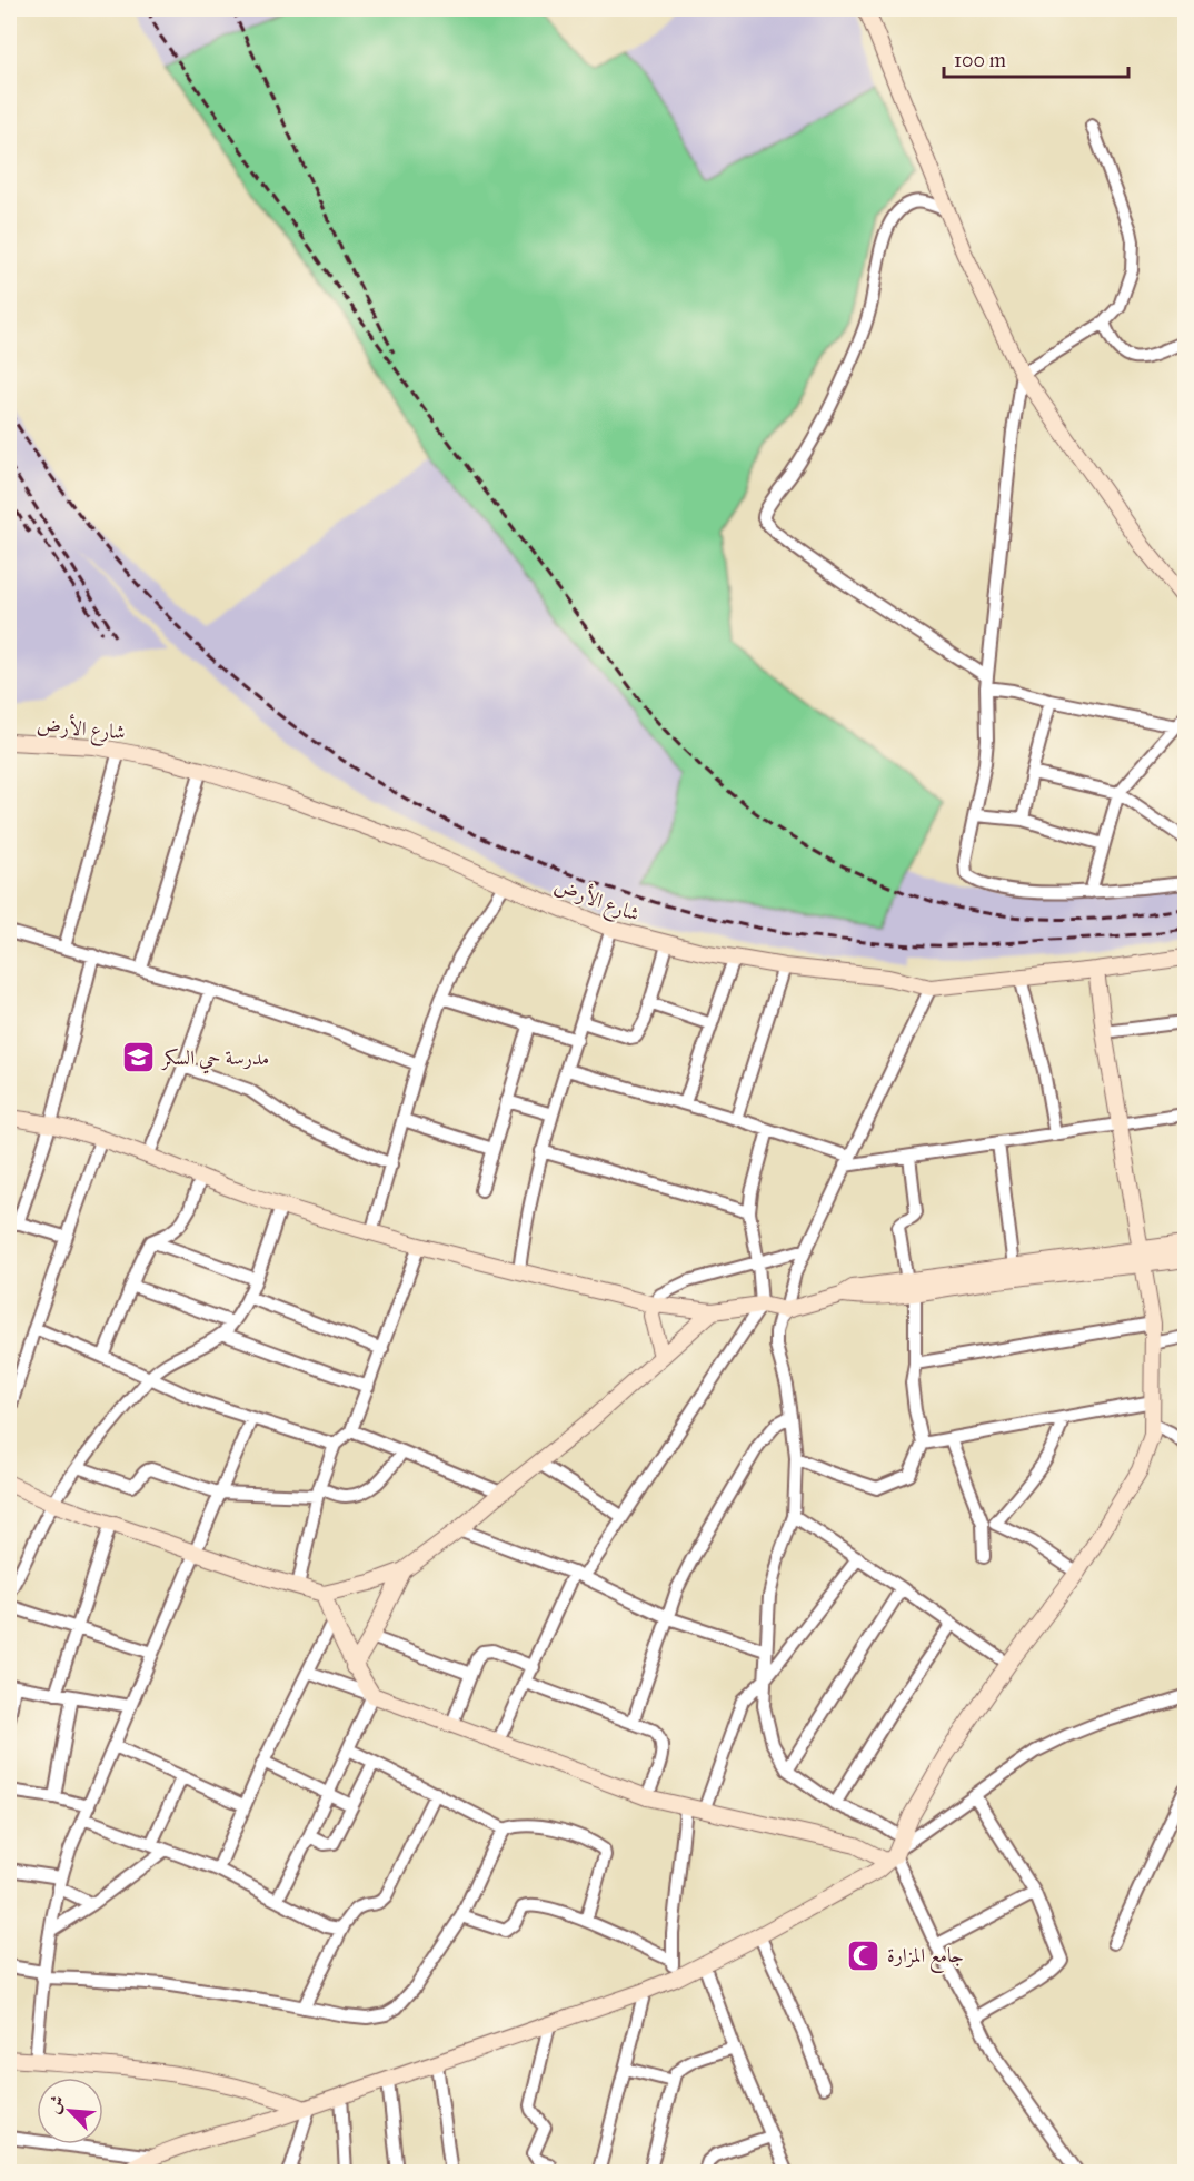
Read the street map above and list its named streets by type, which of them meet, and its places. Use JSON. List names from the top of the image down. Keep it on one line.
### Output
{"streets":{"street":["شارع الأرض"]},"places":{"school or university":["مدرسة حي السكر"],"mosque":["جامع المزارة"]},"scale_bar":"100 m","north":"top left"}
